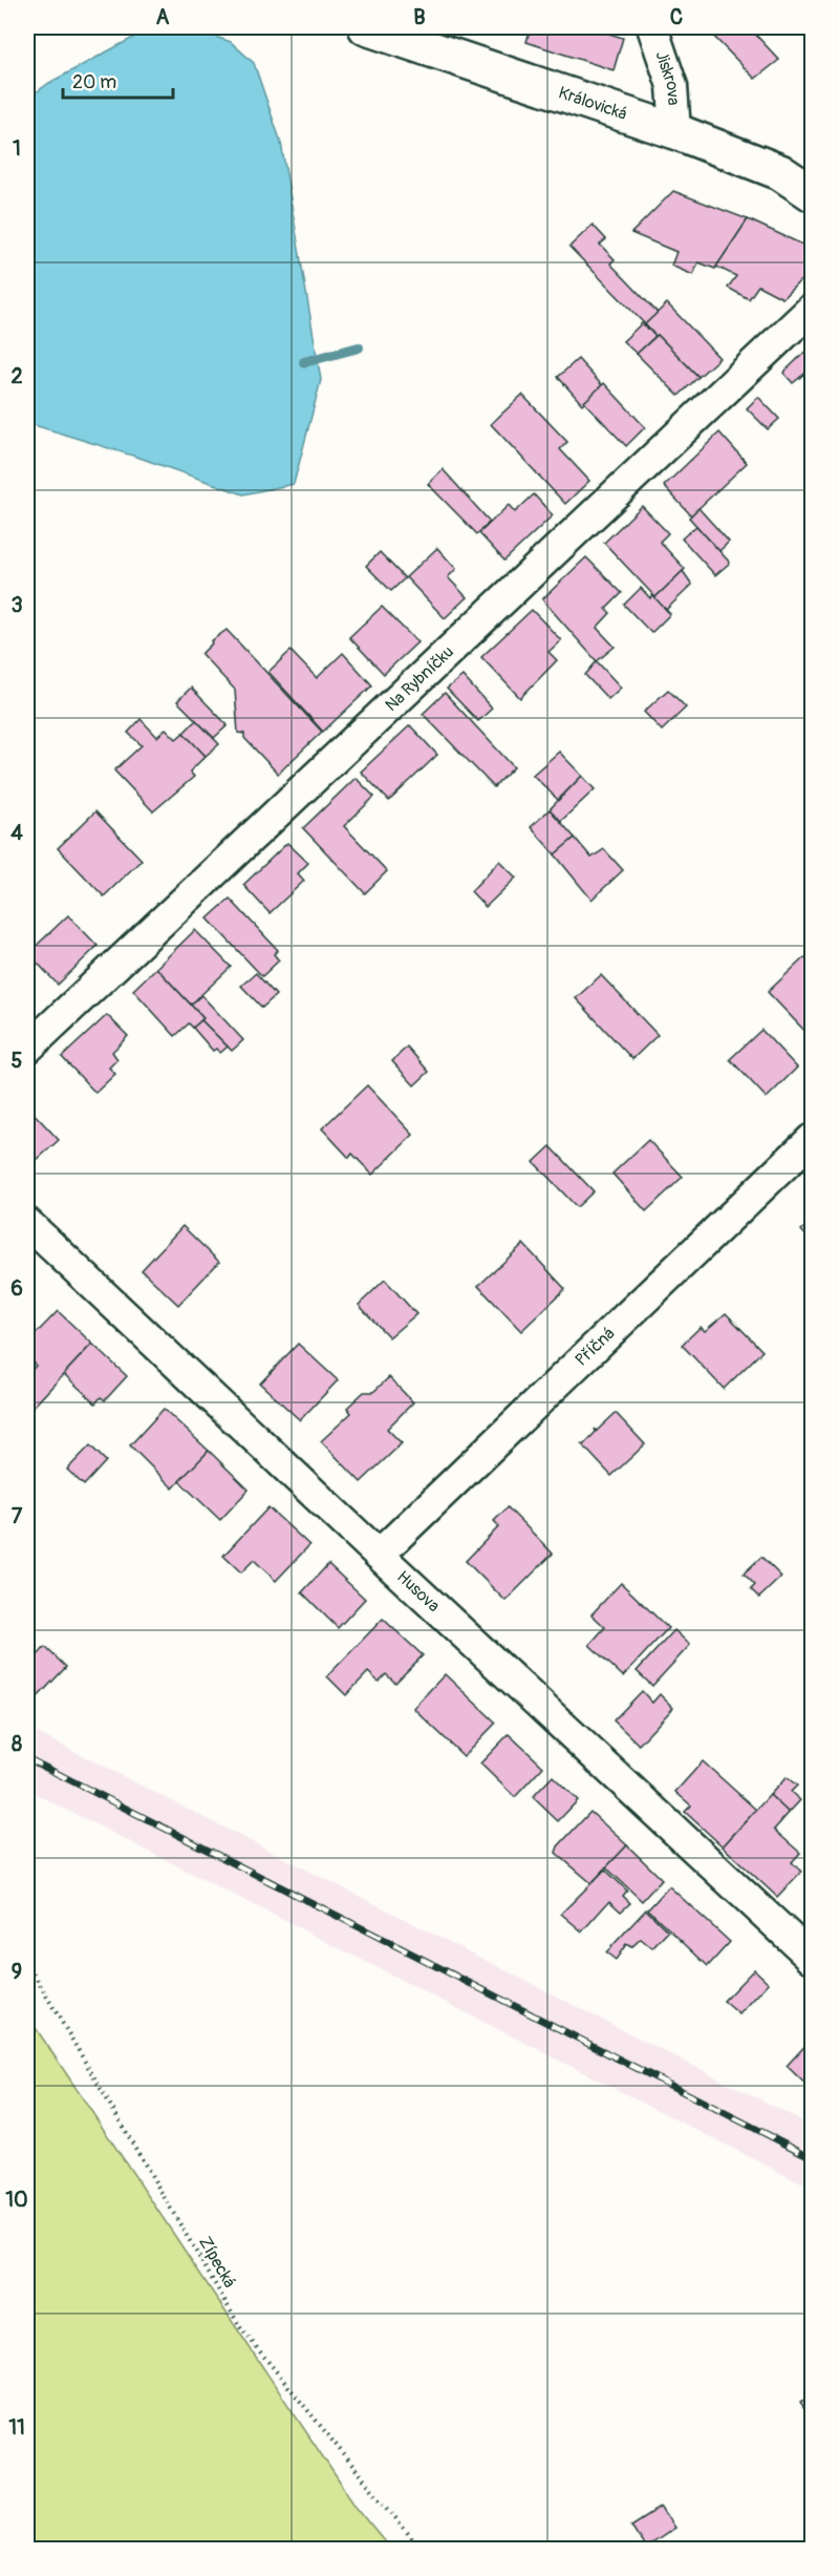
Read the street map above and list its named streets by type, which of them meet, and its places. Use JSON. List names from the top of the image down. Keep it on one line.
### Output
{"streets":{"main road":["Královická"],"street":["Jiskrova","Na Rybníčku","Příčná","Husova"],"path":["Zípecká"]},"crossings":[["Jiskrova","Královická"],["Příčná","Husova"]],"scale_bar":"20 m","grid":{"columns":["A","B","C"],"rows":["1","2","3","4","5","6","7","8","9","10","11"]}}
